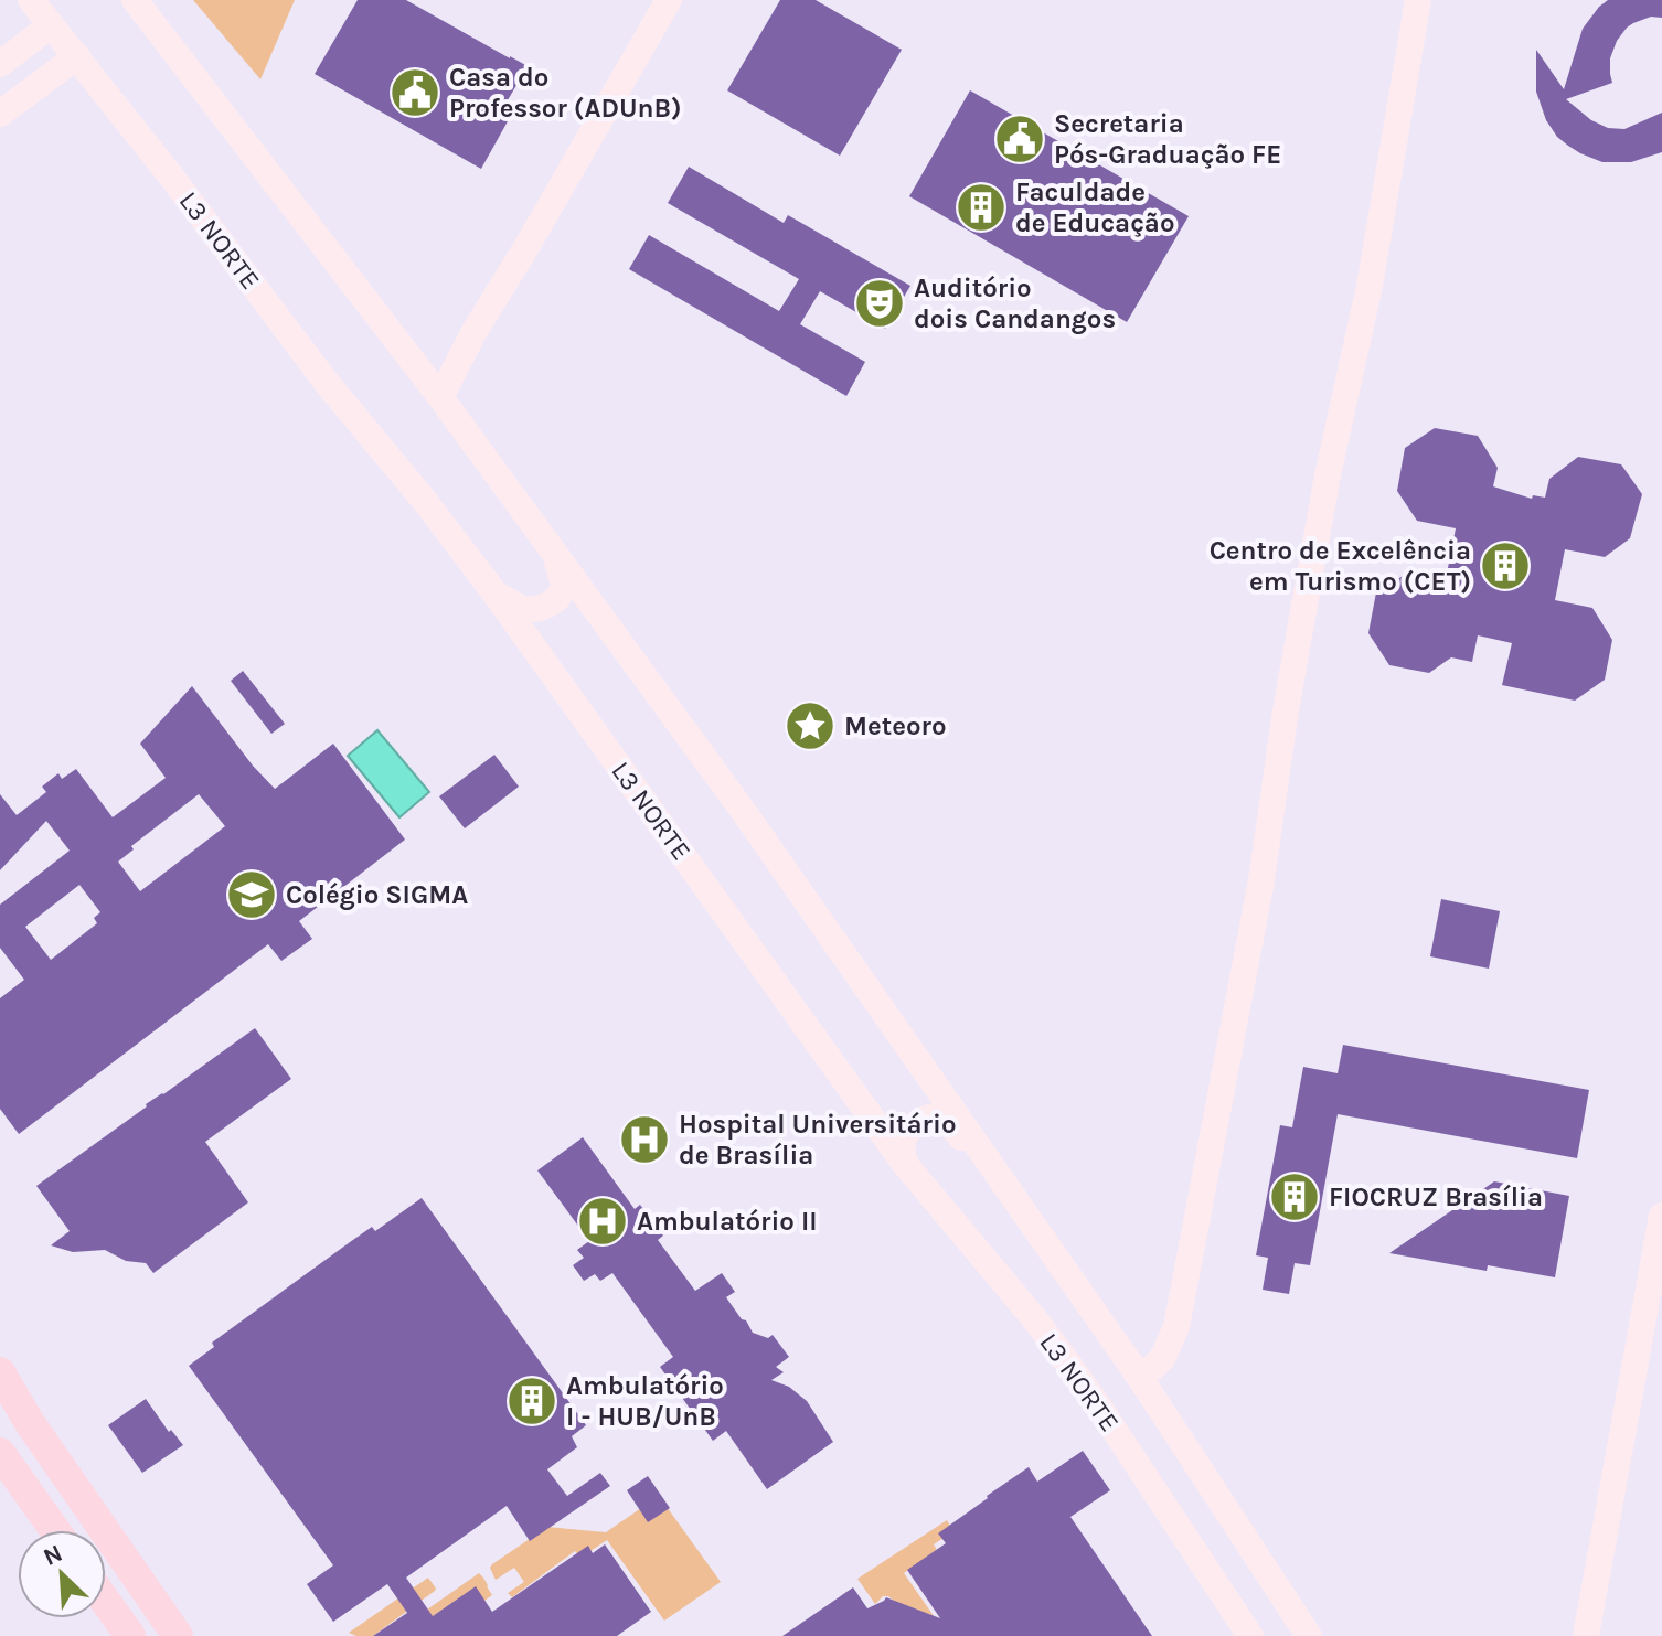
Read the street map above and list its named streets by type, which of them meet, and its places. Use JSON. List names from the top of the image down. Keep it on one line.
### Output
{"streets":{"main road":["L3 NORTE"]},"places":{"public building":["Casa do Professor (ADUnB)","Secretaria Pós-Graduação FE"],"building":["Faculdade de Educação","Centro de Excelência em Turismo (CET)","FIOCRUZ Brasília","Ambulatório I - HUB/UnB"],"theatre":["Auditório dois Candangos"],"place":["Meteoro"],"school or university":["Colégio SIGMA"],"hospital":["Hospital Universitário de Brasília","Ambulatório II"]},"north":"top left"}
